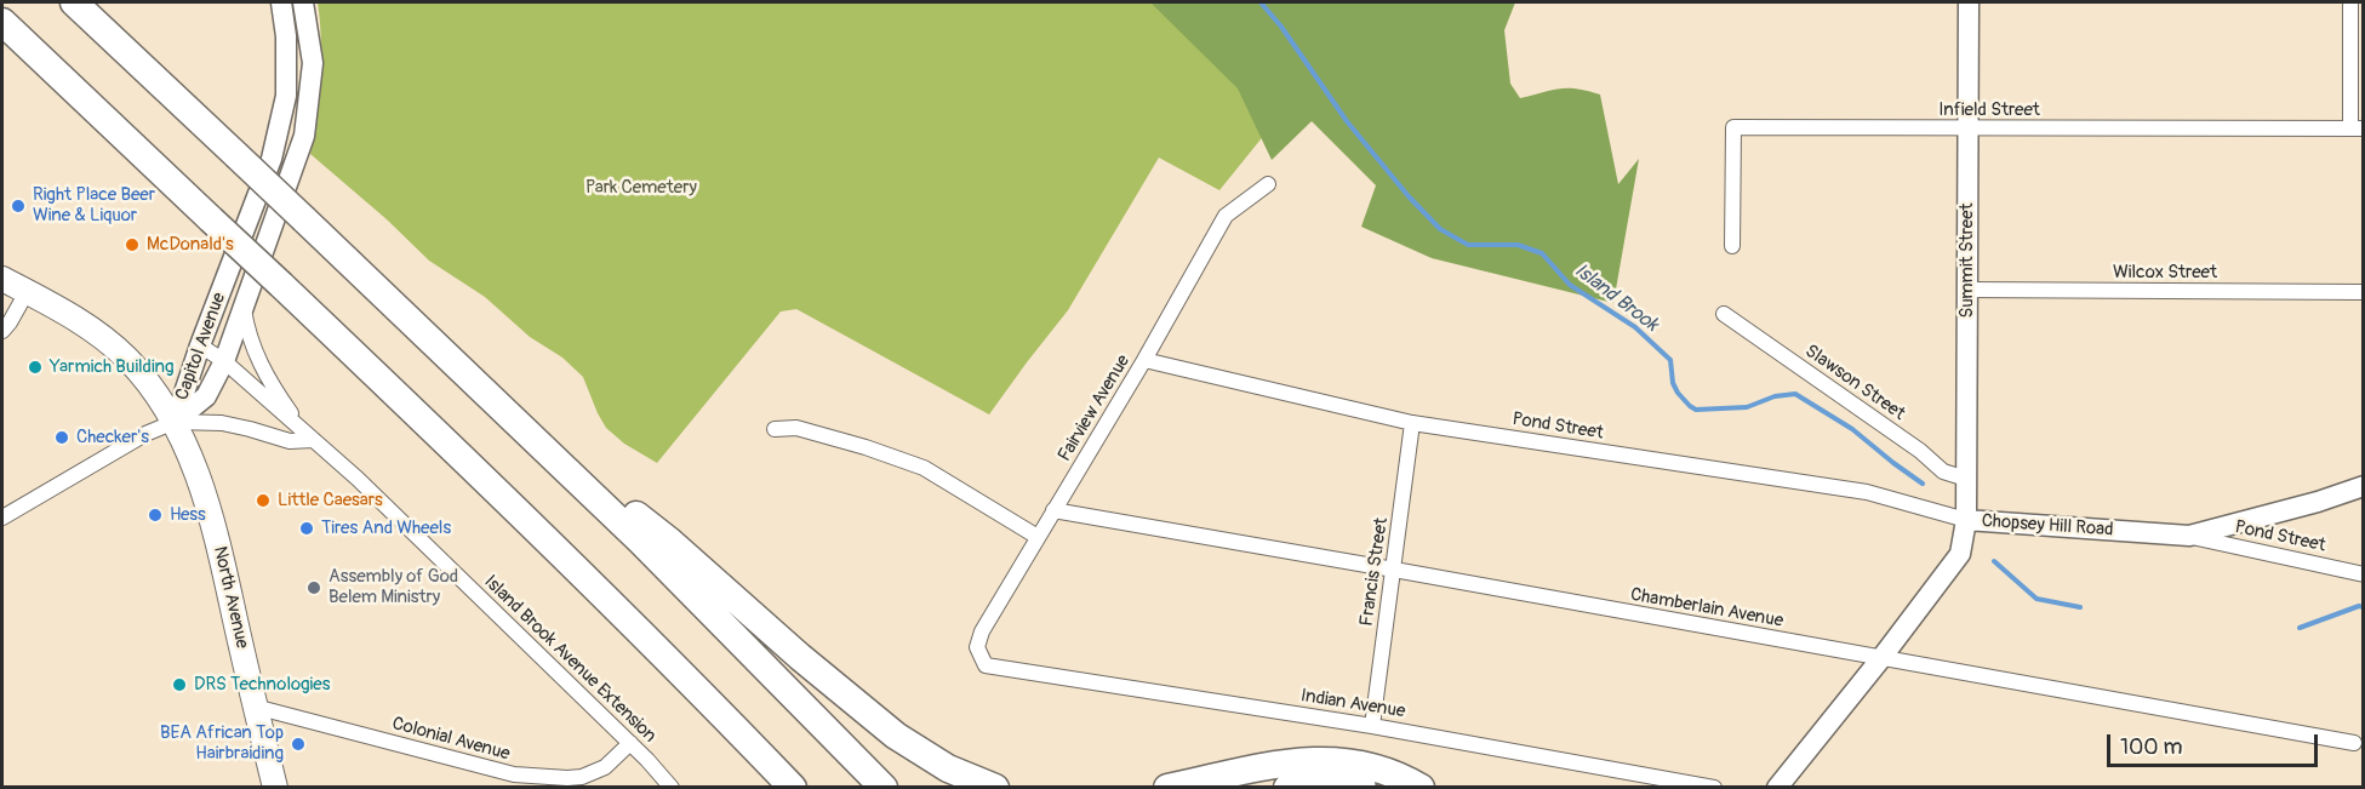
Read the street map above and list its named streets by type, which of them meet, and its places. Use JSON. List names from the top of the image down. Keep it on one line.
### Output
{"streets":{"main road":["Summit Street","Capitol Avenue","Chopsey Hill Road","North Avenue"],"street":["Infield Street","Wilcox Street","Slawson Street","Fairview Avenue","Pond Street","Francis Street","Chamberlain Avenue","Island Brook Avenue Extension","Indian Avenue","Colonial Avenue"]},"crossings":[["Infield Street","Summit Street"],["Summit Street","Wilcox Street"],["Summit Street","Slawson Street"],["Summit Street","Pond Street"],["Summit Street","Chopsey Hill Road"],["Capitol Avenue","North Avenue"],["Capitol Avenue","Island Brook Avenue Extension"],["Fairview Avenue","Pond Street"],["Fairview Avenue","Chamberlain Avenue"],["Fairview Avenue","Indian Avenue"],["Pond Street","Chopsey Hill Road"],["Pond Street","Francis Street"],["Chopsey Hill Road","Chamberlain Avenue"],["Francis Street","Chamberlain Avenue"],["Francis Street","Indian Avenue"],["North Avenue","Colonial Avenue"],["Island Brook Avenue Extension","Colonial Avenue"]],"water":["Island Brook"],"parks":["Park Cemetery"],"places":["Right Place Beer Wine & Liquor","McDonald's","Yarmich Building","Checker's","Little Caesars","Hess","Tires And Wheels","Assembly of God Belem Ministry","DRS Technologies","BEA African Top Hairbraiding"],"scale_bar":"100 m"}
